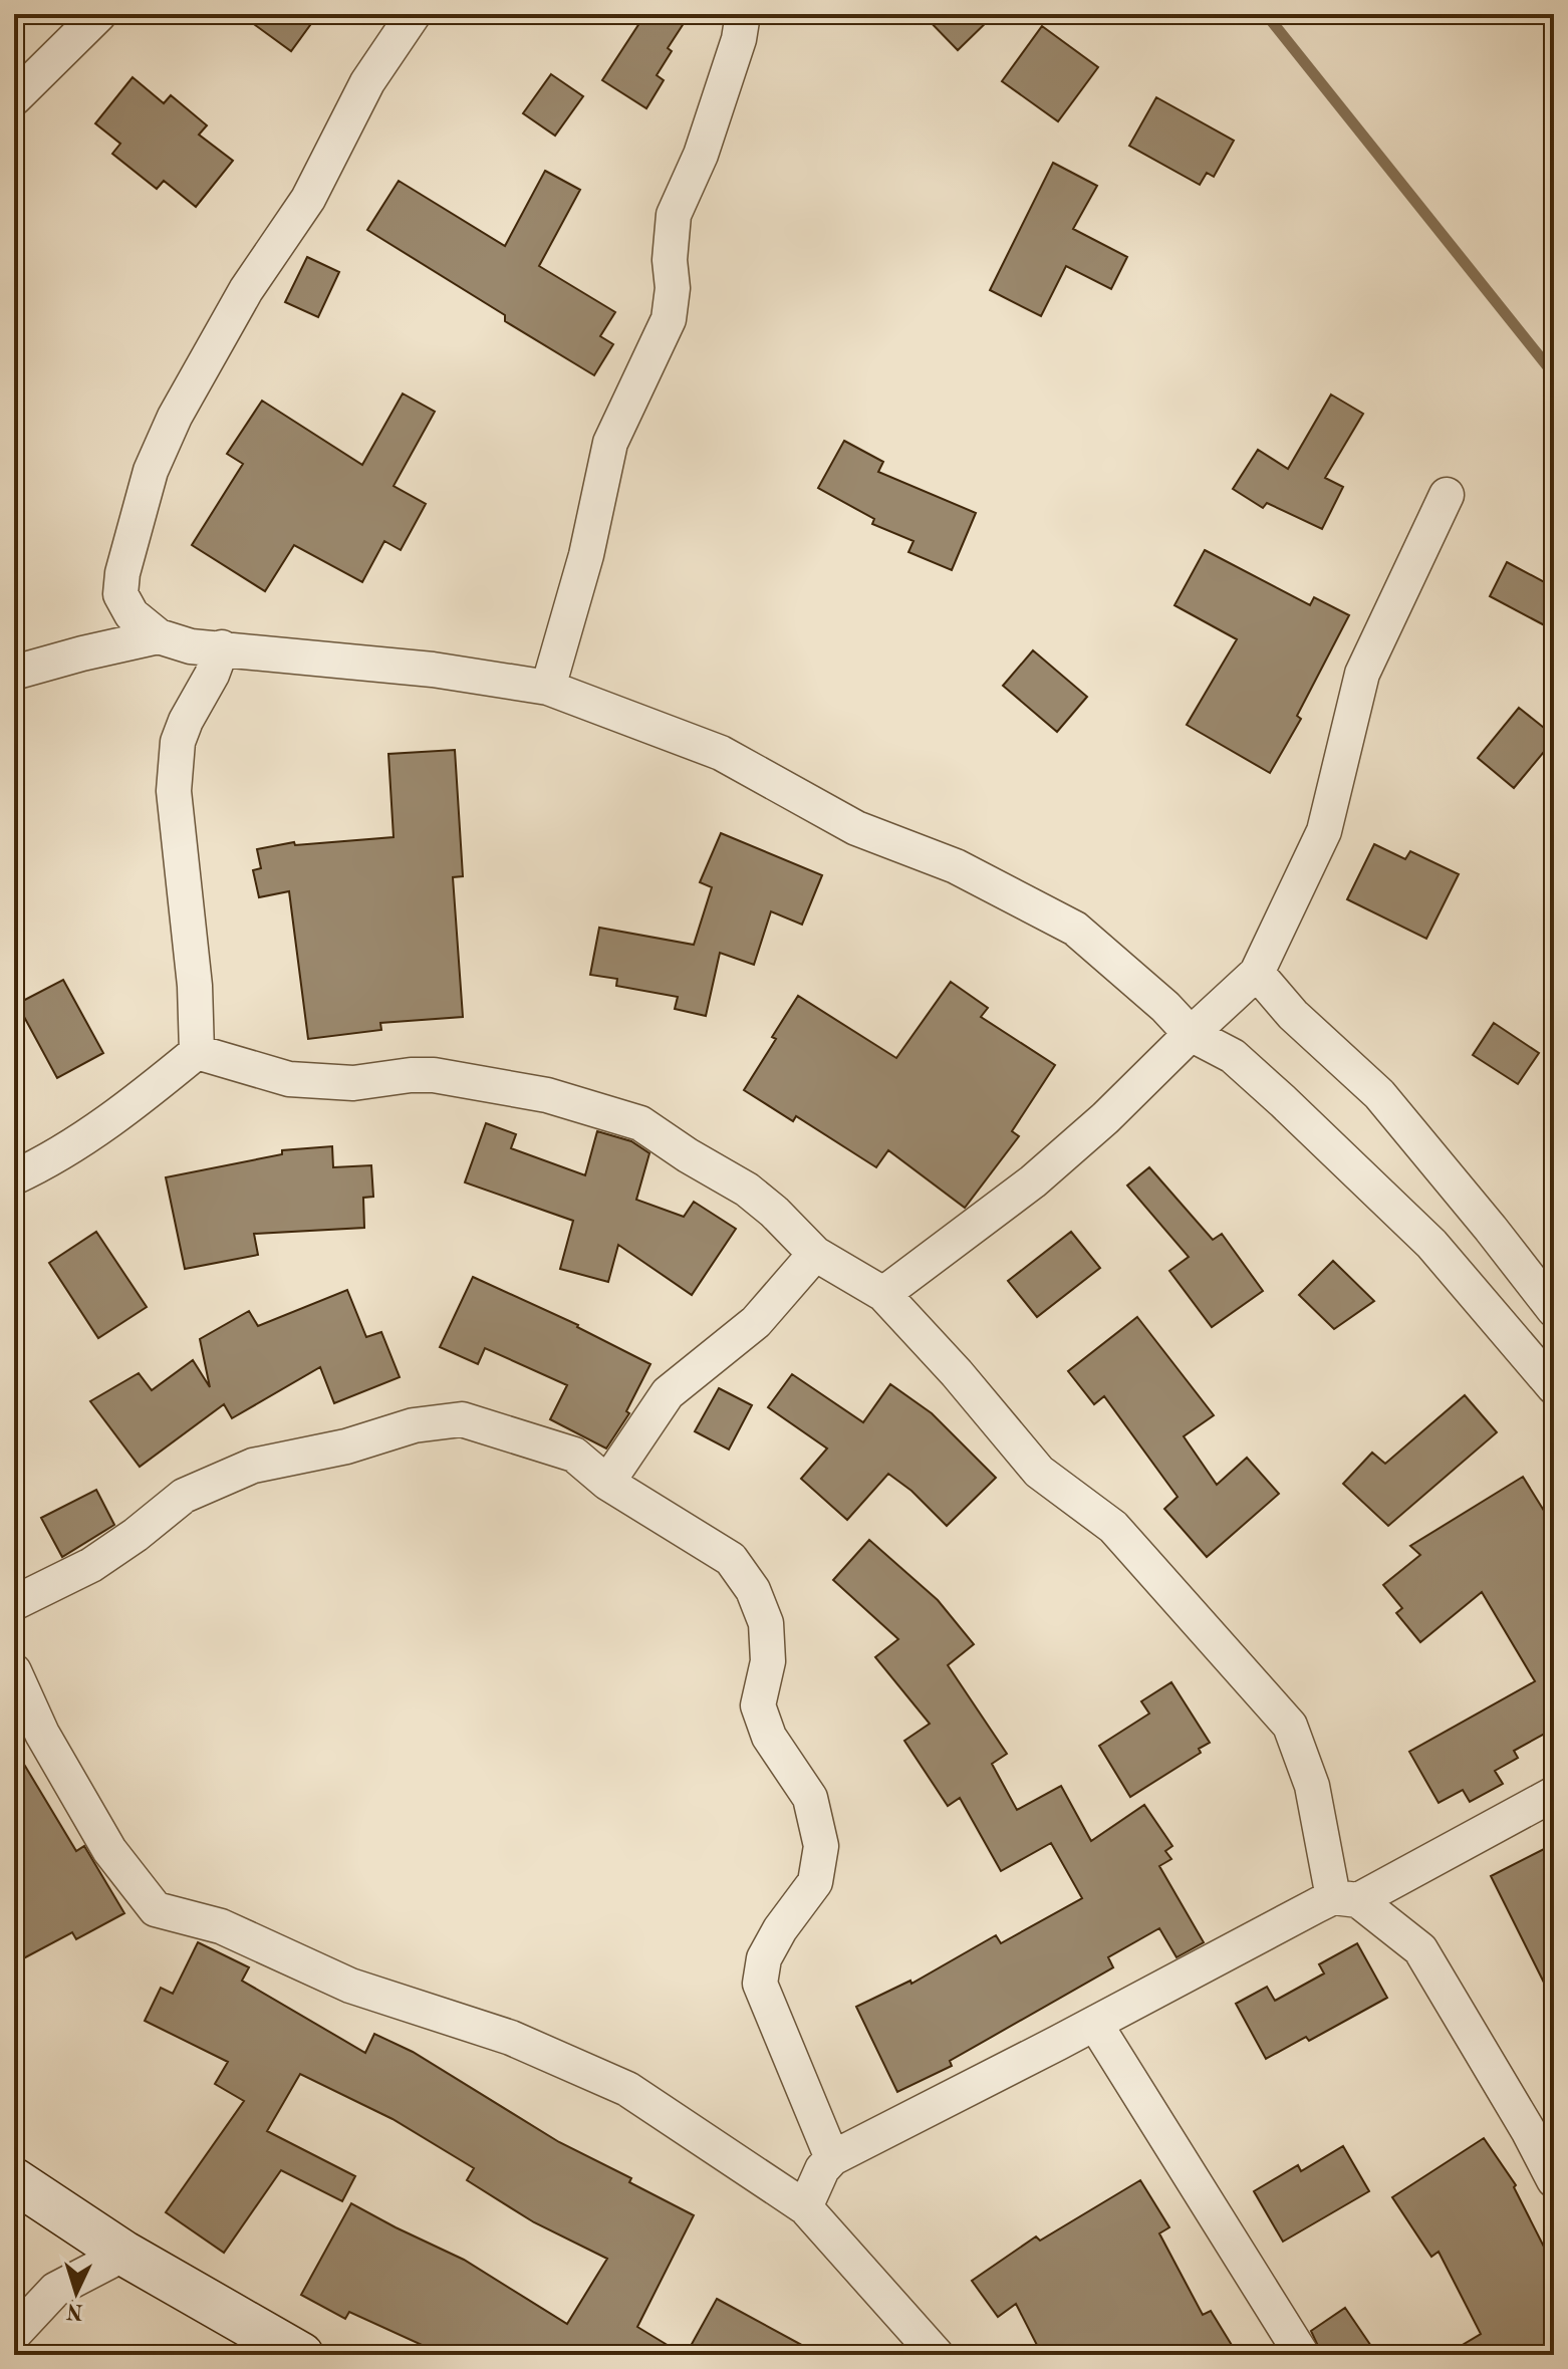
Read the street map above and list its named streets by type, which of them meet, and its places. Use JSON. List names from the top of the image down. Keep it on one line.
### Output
{"north":"bottom"}
